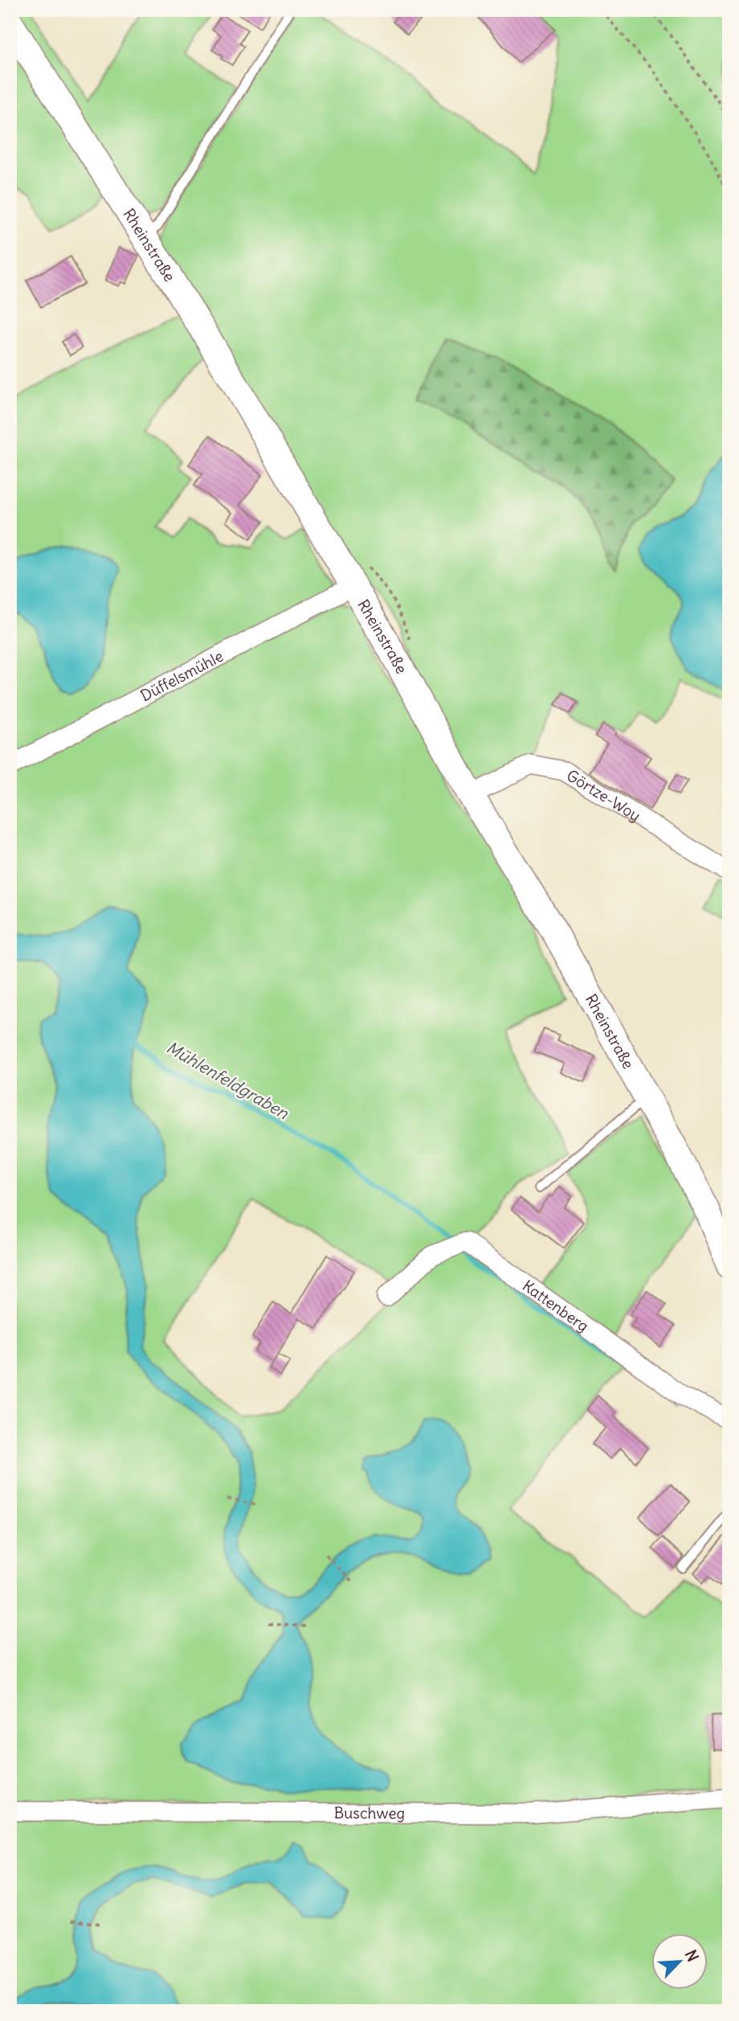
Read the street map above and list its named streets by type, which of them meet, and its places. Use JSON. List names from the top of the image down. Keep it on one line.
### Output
{"streets":{"main road":["Rheinstraße"],"street":["Düffelsmühle","Görtze-Woy","Kattenberg","Buschweg"]},"crossings":[["Rheinstraße","Düffelsmühle"],["Rheinstraße","Görtze-Woy"]],"water":["Mühlenfeldgraben"],"north":"top right"}
